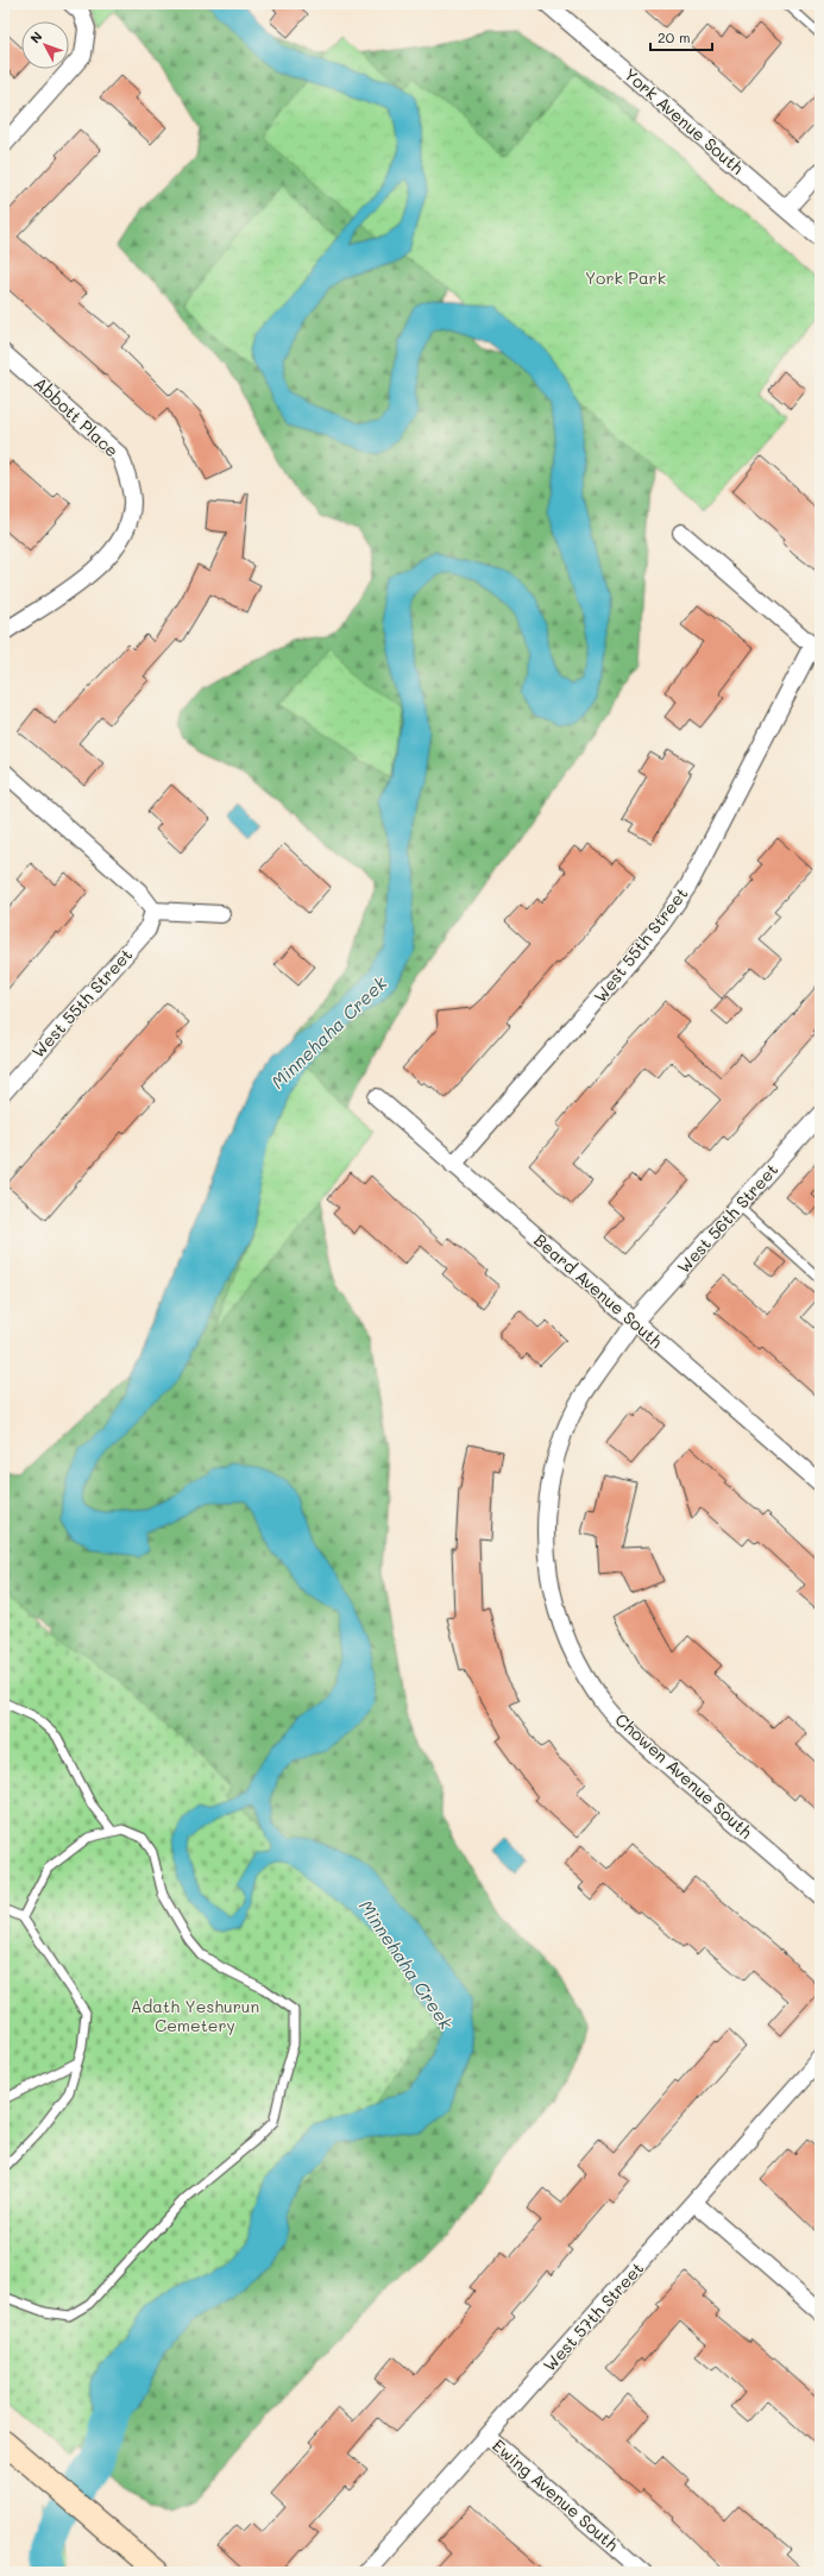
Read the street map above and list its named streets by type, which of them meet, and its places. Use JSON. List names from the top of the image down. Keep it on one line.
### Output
{"streets":{"street":["York Avenue South","Abbott Place","West 55th Street","West 56th Street","Beard Avenue South","Chowen Avenue South","West 57th Street","Ewing Avenue South"]},"crossings":[["West 55th Street","Beard Avenue South"],["West 56th Street","Beard Avenue South"],["West 56th Street","Chowen Avenue South"],["Beard Avenue South","Chowen Avenue South"],["West 57th Street","Ewing Avenue South"]],"water":["Minnehaha Creek"],"parks":["York Park","Adath Yeshurun Cemetery"],"scale_bar":"20 m","north":"top left"}
